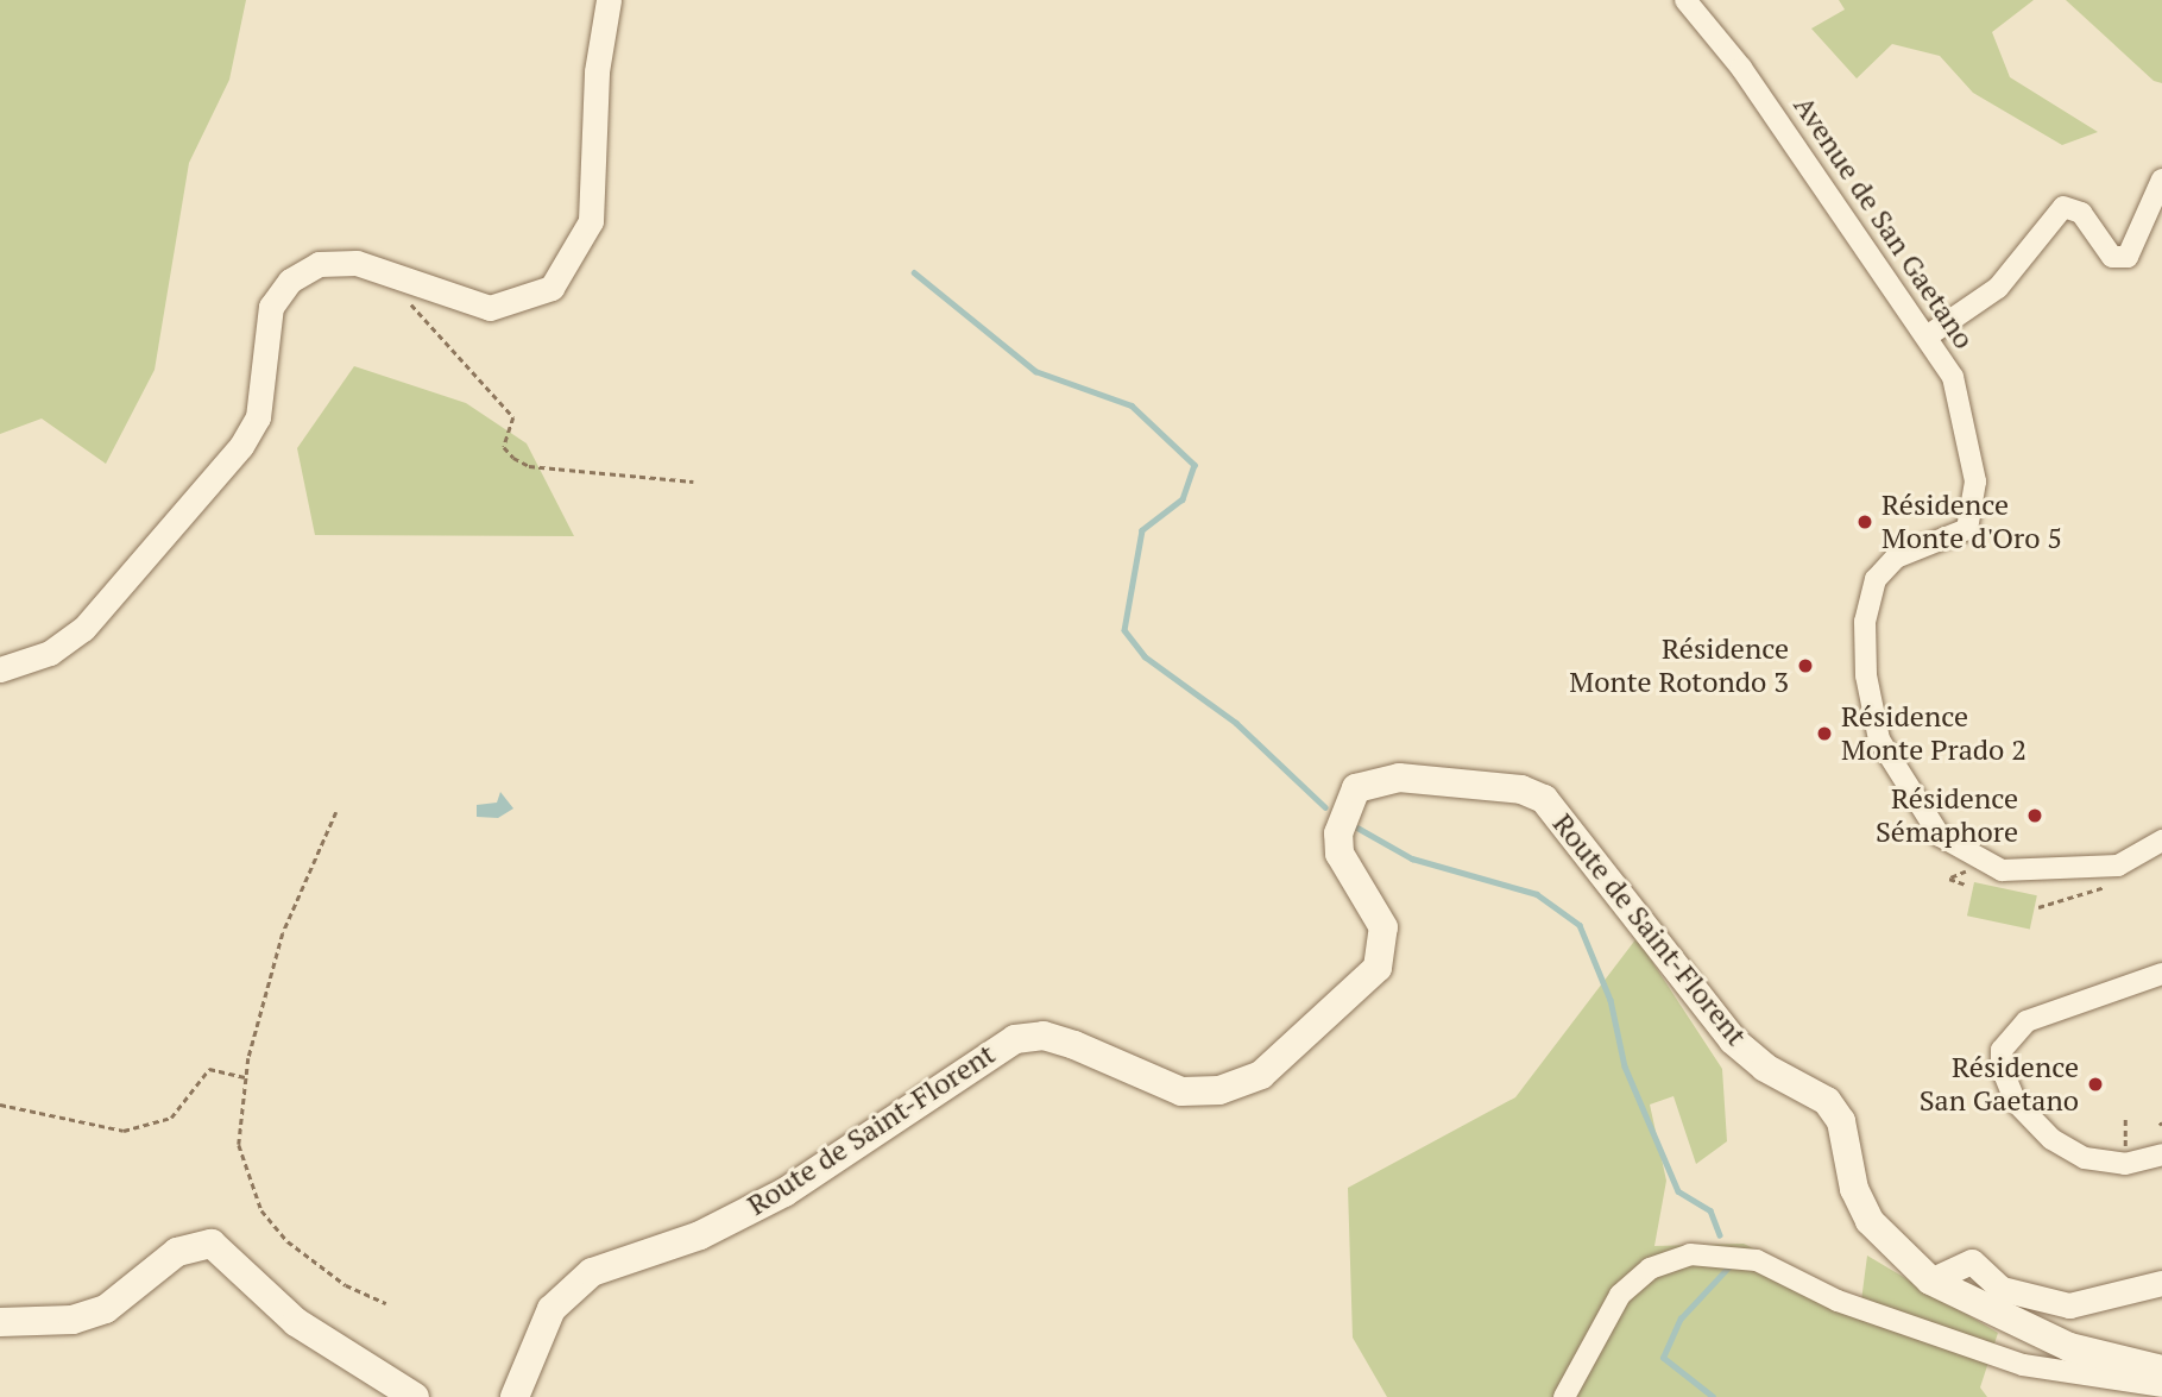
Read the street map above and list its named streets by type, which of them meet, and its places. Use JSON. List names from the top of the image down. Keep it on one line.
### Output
{"streets":{"main road":["Route de Saint-Florent"],"street":["Avenue de San Gaetano"]},"places":["Résidence Monte d'Oro 5","Résidence Monte Rotondo 3","Résidence Monte Prado 2","Résidence Sémaphore","Résidence San Gaetano"]}
